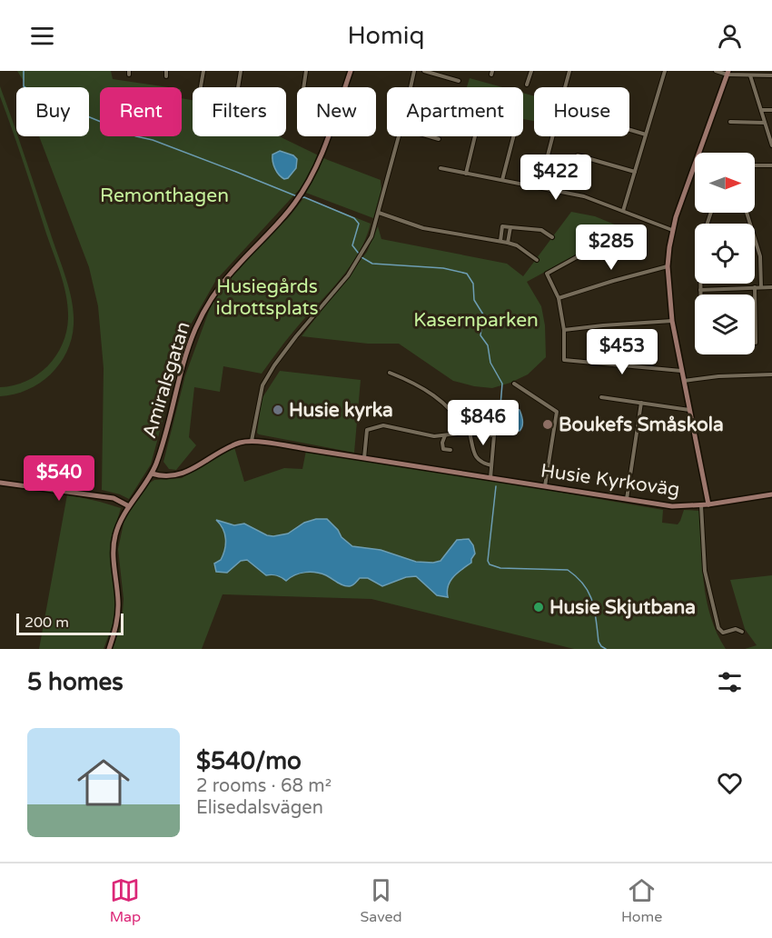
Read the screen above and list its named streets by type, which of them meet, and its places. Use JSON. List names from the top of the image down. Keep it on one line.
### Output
{"streets":{"street":["Amiralsgatan","Husie Kyrkoväg"]},"parks":["Remonthagen","Husiegårds idrottsplats","Kasernparken"],"places":["Husie kyrka","Boukefs Småskola","Husie Skjutbana"],"scale_bar":"200 m","north":"right","page":{"header":"Homiq","chip":["Buy","Rent","Filters","New","Apartment","House"],"price":["$422","$285","$453","$846","$540"],"scale":"200 m","heading":"5 homes","list":[{"name":"$540/mo","note":"2 rooms · 68 m² · Elisedalsvägen"}],"tabs":["Map","Saved","Home"]}}
